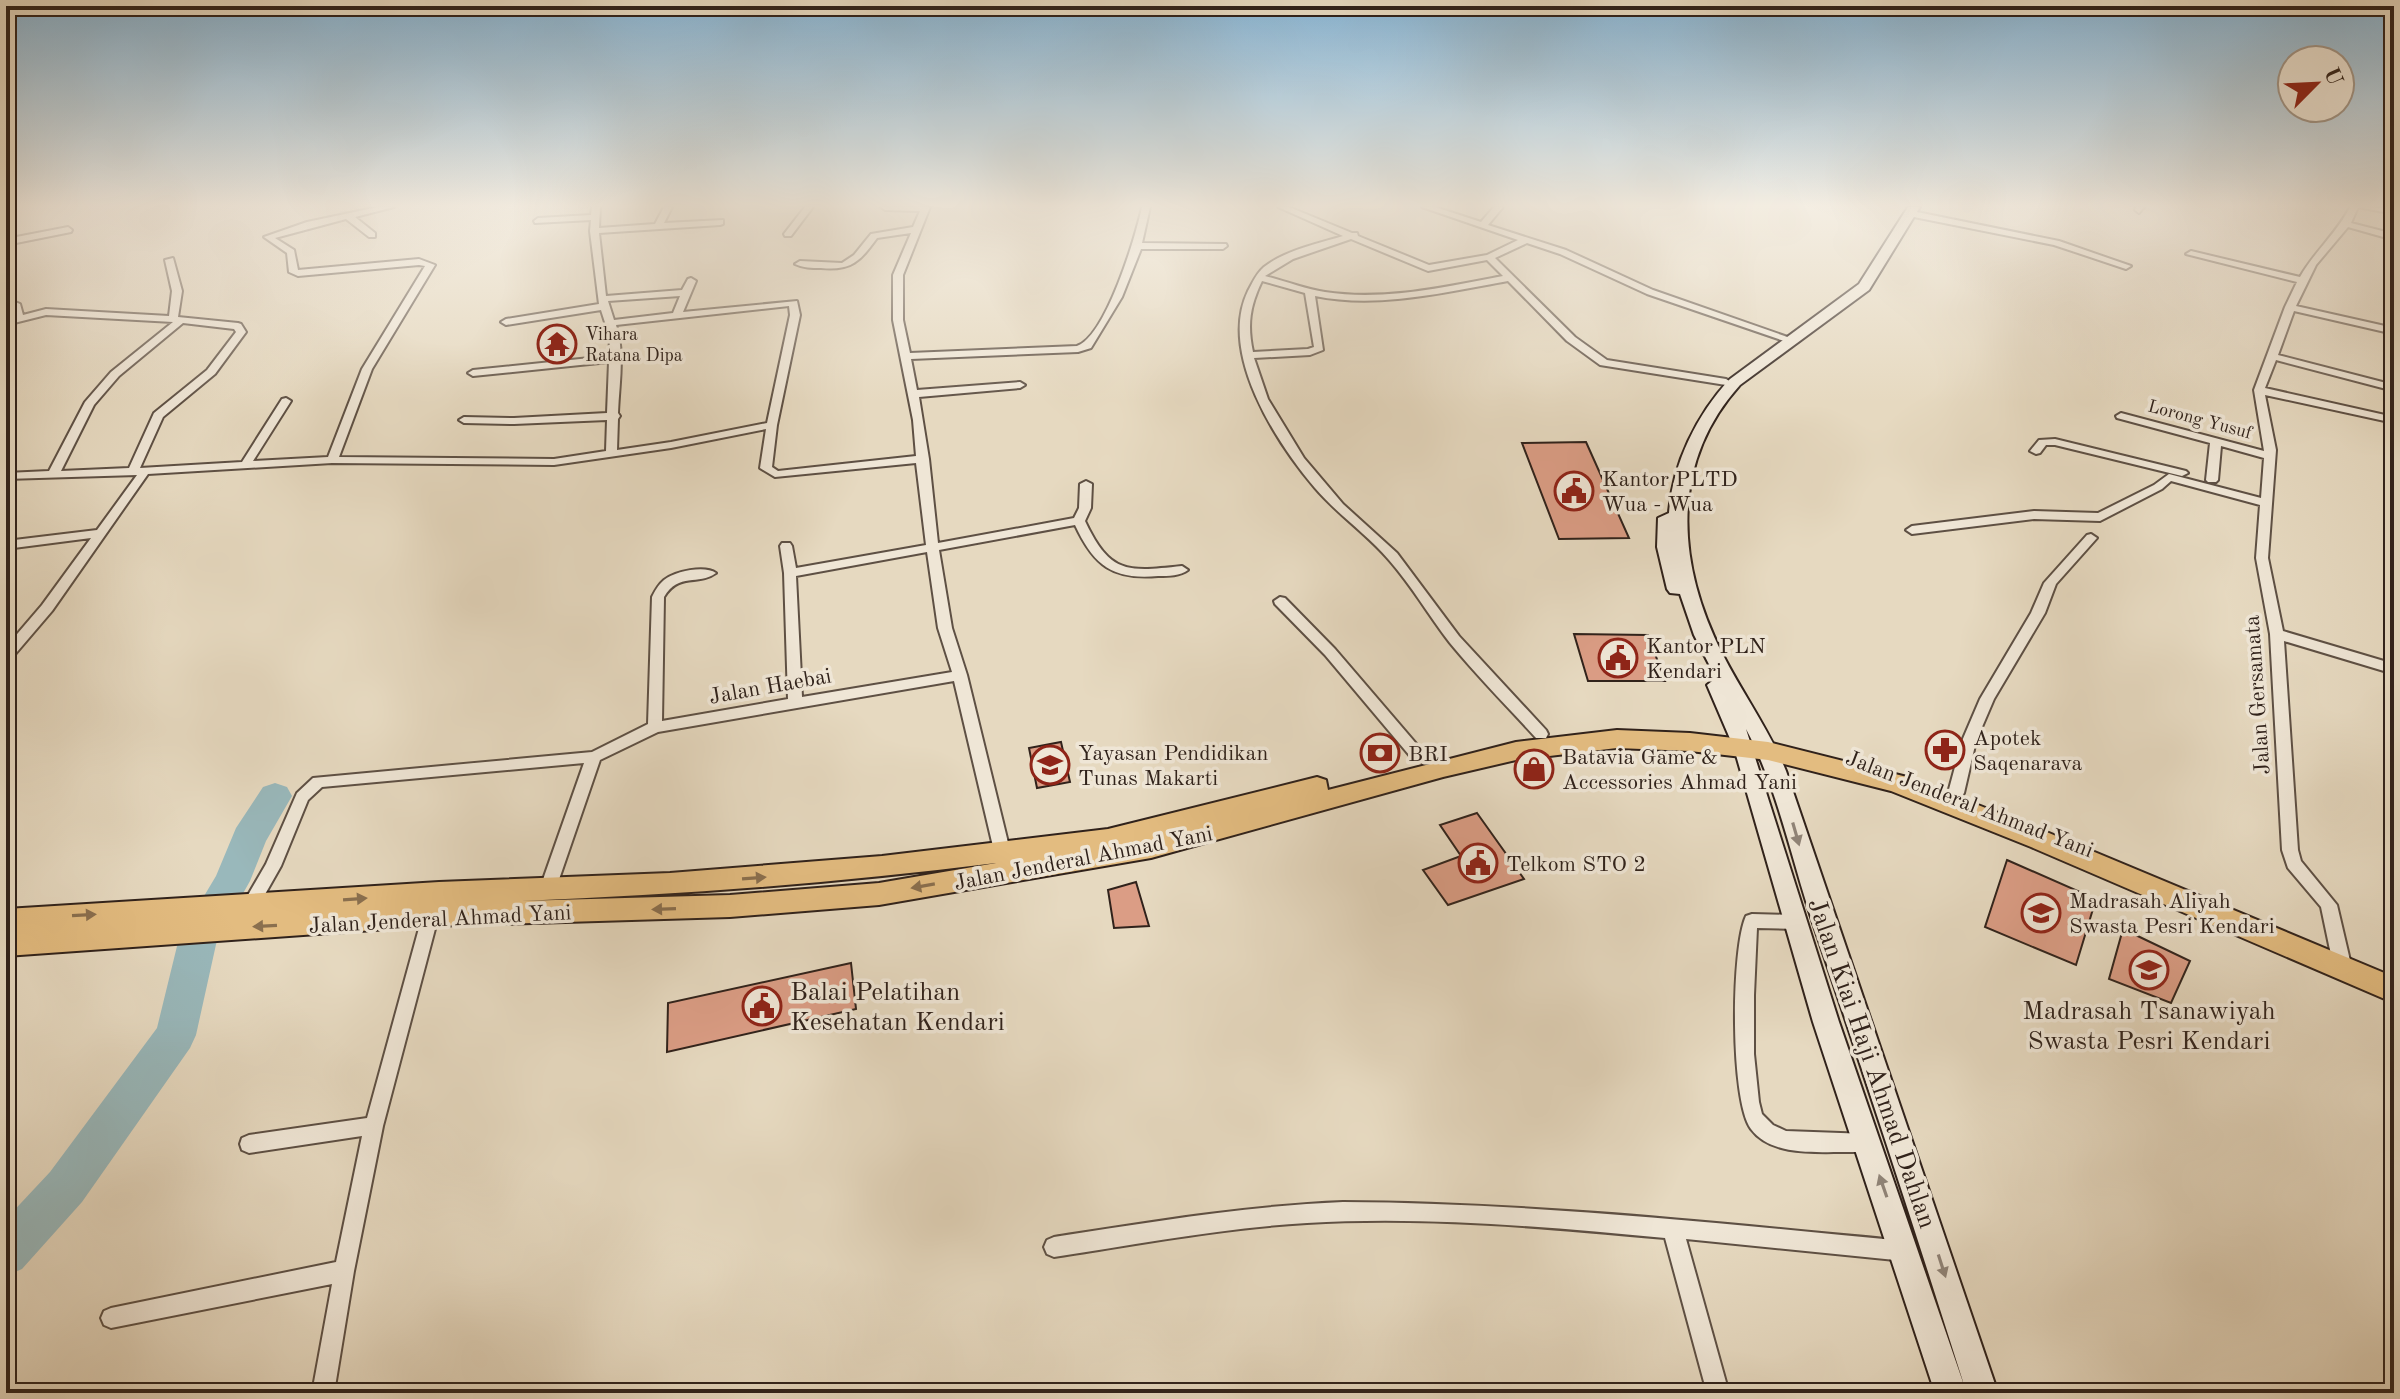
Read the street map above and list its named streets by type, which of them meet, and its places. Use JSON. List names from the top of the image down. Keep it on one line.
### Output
{"streets":{"highway":["Jalan Jenderal Ahmad Yani"],"main road":["Jalan Kiai Haji Ahmad Dahlan"],"street":["Lorong Yusuf","Jalan Haebai","Jalan Gersamata"]},"crossings":[["Lorong Yusuf","Jalan Gersamata"],["Jalan Gersamata","Jalan Jenderal Ahmad Yani"],["Jalan Jenderal Ahmad Yani","Jalan Kiai Haji Ahmad Dahlan"]],"places":{"temple":["Vihara Ratana Dipa"],"public building":["Kantor PLTD Wua - Wua","Kantor PLN Kendari","Telkom STO 2","Balai Pelatihan Kesehatan Kendari"],"pharmacy":["Apotek Saqenarava"],"bank":["BRI"],"school or university":["Yayasan Pendidikan Tunas Makarti","Madrasah Aliyah Swasta Pesri Kendari","Madrasah Tsanawiyah Swasta Pesri Kendari"],"shop":["Batavia Game & Accessories Ahmad Yani"]},"north":"top right"}
